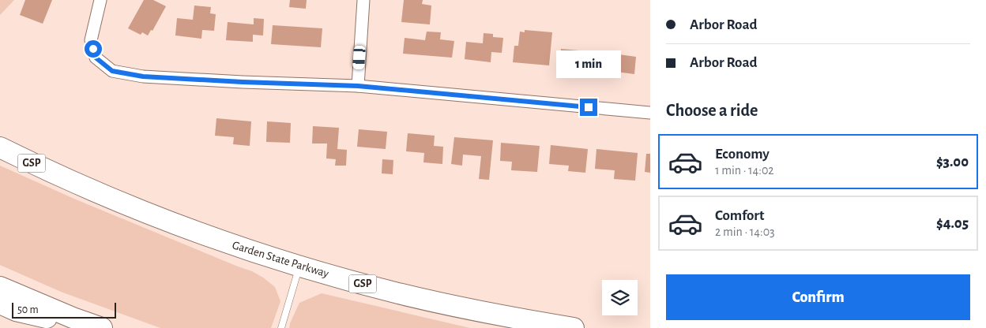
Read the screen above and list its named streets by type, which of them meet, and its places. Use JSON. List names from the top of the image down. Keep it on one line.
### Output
{"streets":{"highway":["GSP","Garden State Parkway"]},"scale_bar":"50 m","page":{"banner":["Arbor Road","Arbor Road"],"bubble":"1 min","heading":"Choose a ride","list":[{"name":"Economy","note":"1 min · 14:02","value":"$3.00"},{"name":"Comfort","note":"2 min · 14:03","value":"$4.05"}],"buttons":"Confirm","scale":"50 m"}}
